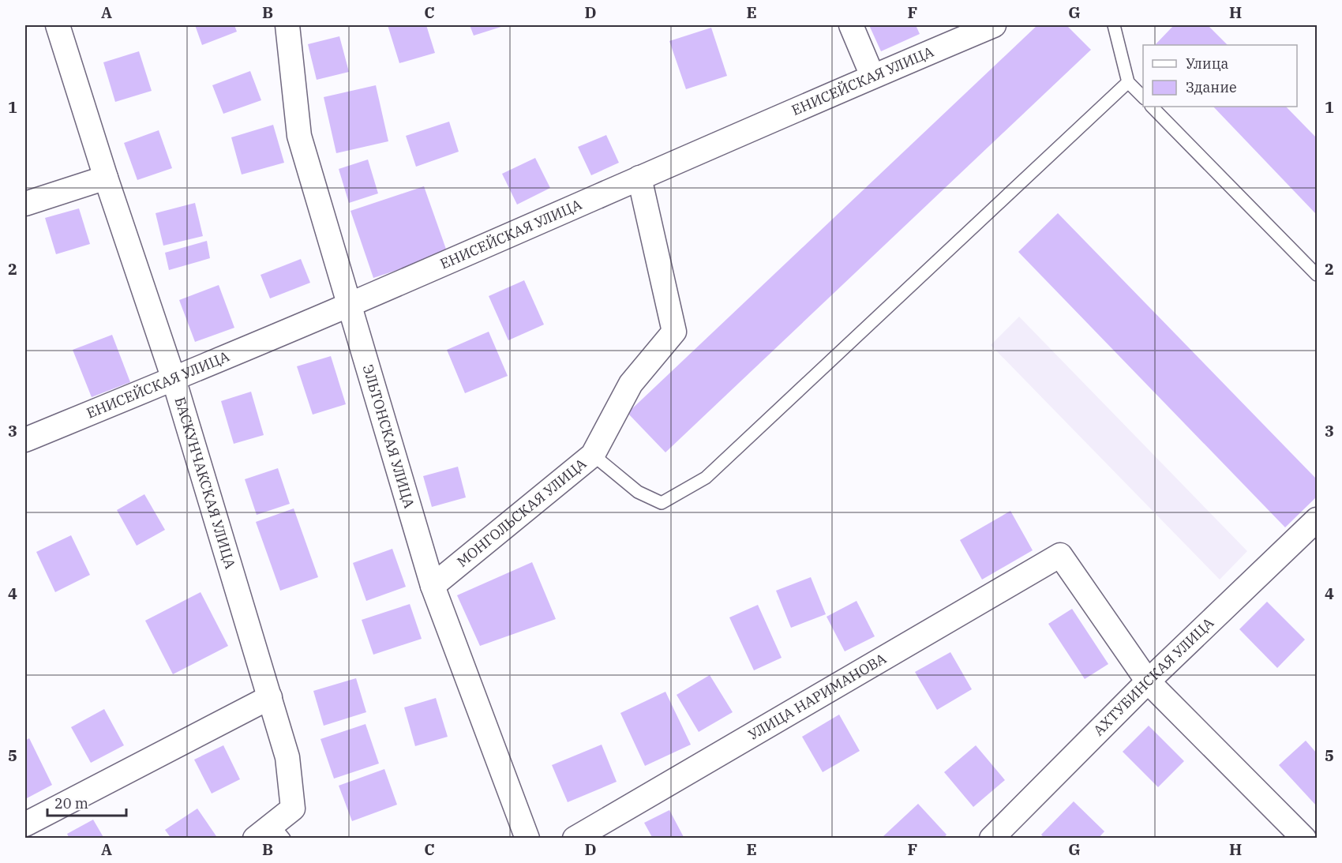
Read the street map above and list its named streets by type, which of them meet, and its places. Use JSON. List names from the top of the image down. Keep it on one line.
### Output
{"streets":{"street":["ЕНИСЕЙСКАЯ УЛИЦА","ЭЛЬТОНСКАЯ УЛИЦА","БАСКУНЧАКСКАЯ УЛИЦА","МОНГОЛЬСКАЯ УЛИЦА","АХТУБИНСКАЯ УЛИЦА","УЛИЦА НАРИМАНОВА"]},"crossings":[["ЕНИСЕЙСКАЯ УЛИЦА","ЭЛЬТОНСКАЯ УЛИЦА"],["ЕНИСЕЙСКАЯ УЛИЦА","БАСКУНЧАКСКАЯ УЛИЦА"],["ЕНИСЕЙСКАЯ УЛИЦА","МОНГОЛЬСКАЯ УЛИЦА"],["ЭЛЬТОНСКАЯ УЛИЦА","МОНГОЛЬСКАЯ УЛИЦА"],["АХТУБИНСКАЯ УЛИЦА","УЛИЦА НАРИМАНОВА"]],"legend":["Улица","Здание"],"scale_bar":"20 m","grid":{"columns":["A","B","C","D","E","F","G","H"],"rows":["1","2","3","4","5"]}}
